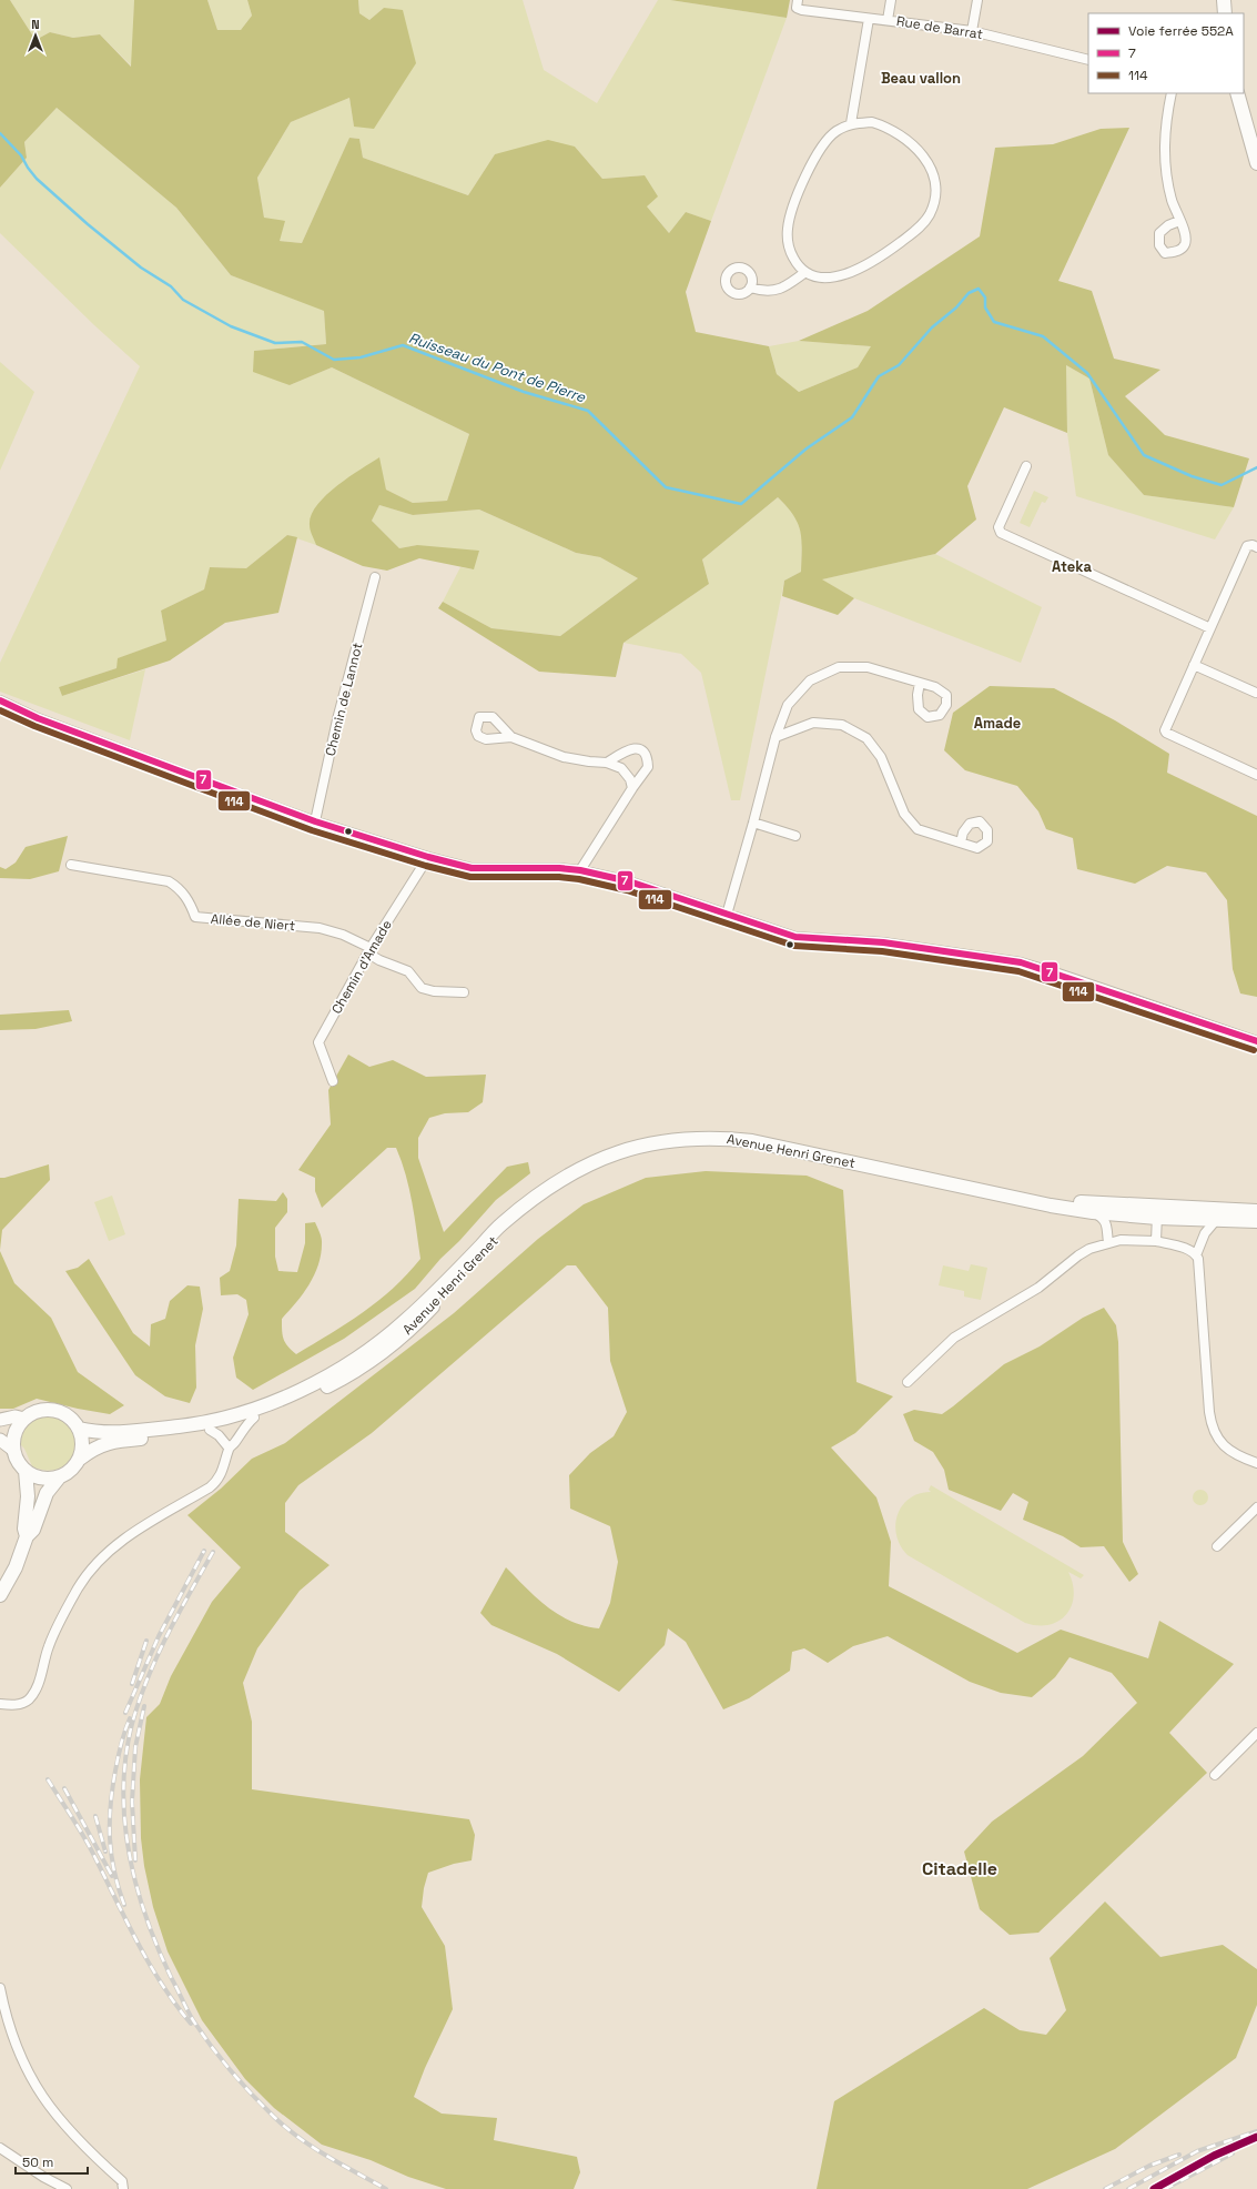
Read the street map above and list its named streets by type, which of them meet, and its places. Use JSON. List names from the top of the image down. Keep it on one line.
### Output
{"streets":{"main road":["Avenue Henri Grenet"],"street":["Rue de Barrat","Chemin de Lannot","Allée de Niert","Chemin d'Amade"]},"crossings":[["Allée de Niert","Chemin d'Amade"]],"districts":["Beau vallon","Ateka","Amade","Citadelle"],"water":["Ruisseau du Pont de Pierre"],"lines":["transit line 7","transit line 114","rail line 552A"],"legend":["Voie ferrée 552A","7","114"],"scale_bar":"50 m","north":"top"}
